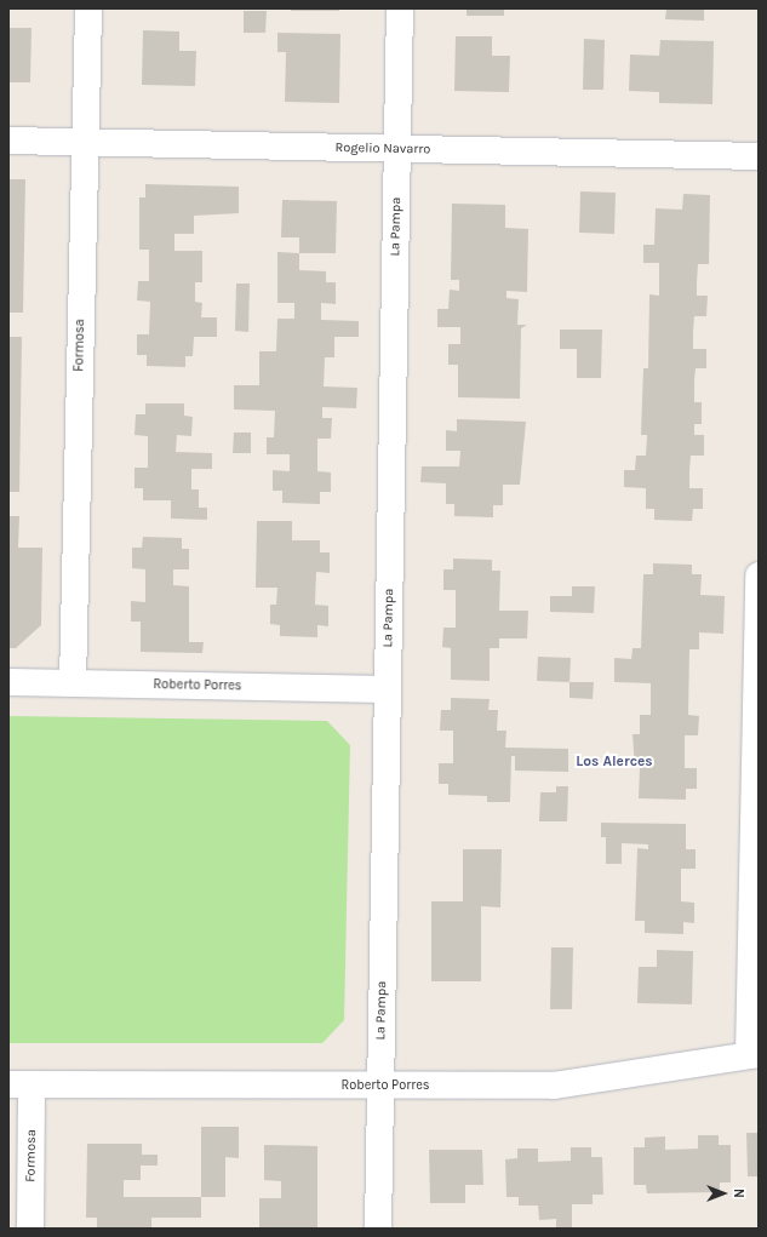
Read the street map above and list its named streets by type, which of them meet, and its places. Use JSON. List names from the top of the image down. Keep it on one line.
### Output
{"streets":{"street":["Rogelio Navarro","La Pampa","Formosa","Roberto Porres"]},"crossings":[["Rogelio Navarro","La Pampa"],["Rogelio Navarro","Formosa"],["La Pampa","Roberto Porres"],["Formosa","Roberto Porres"]],"districts":["Los Alerces"],"north":"right"}
